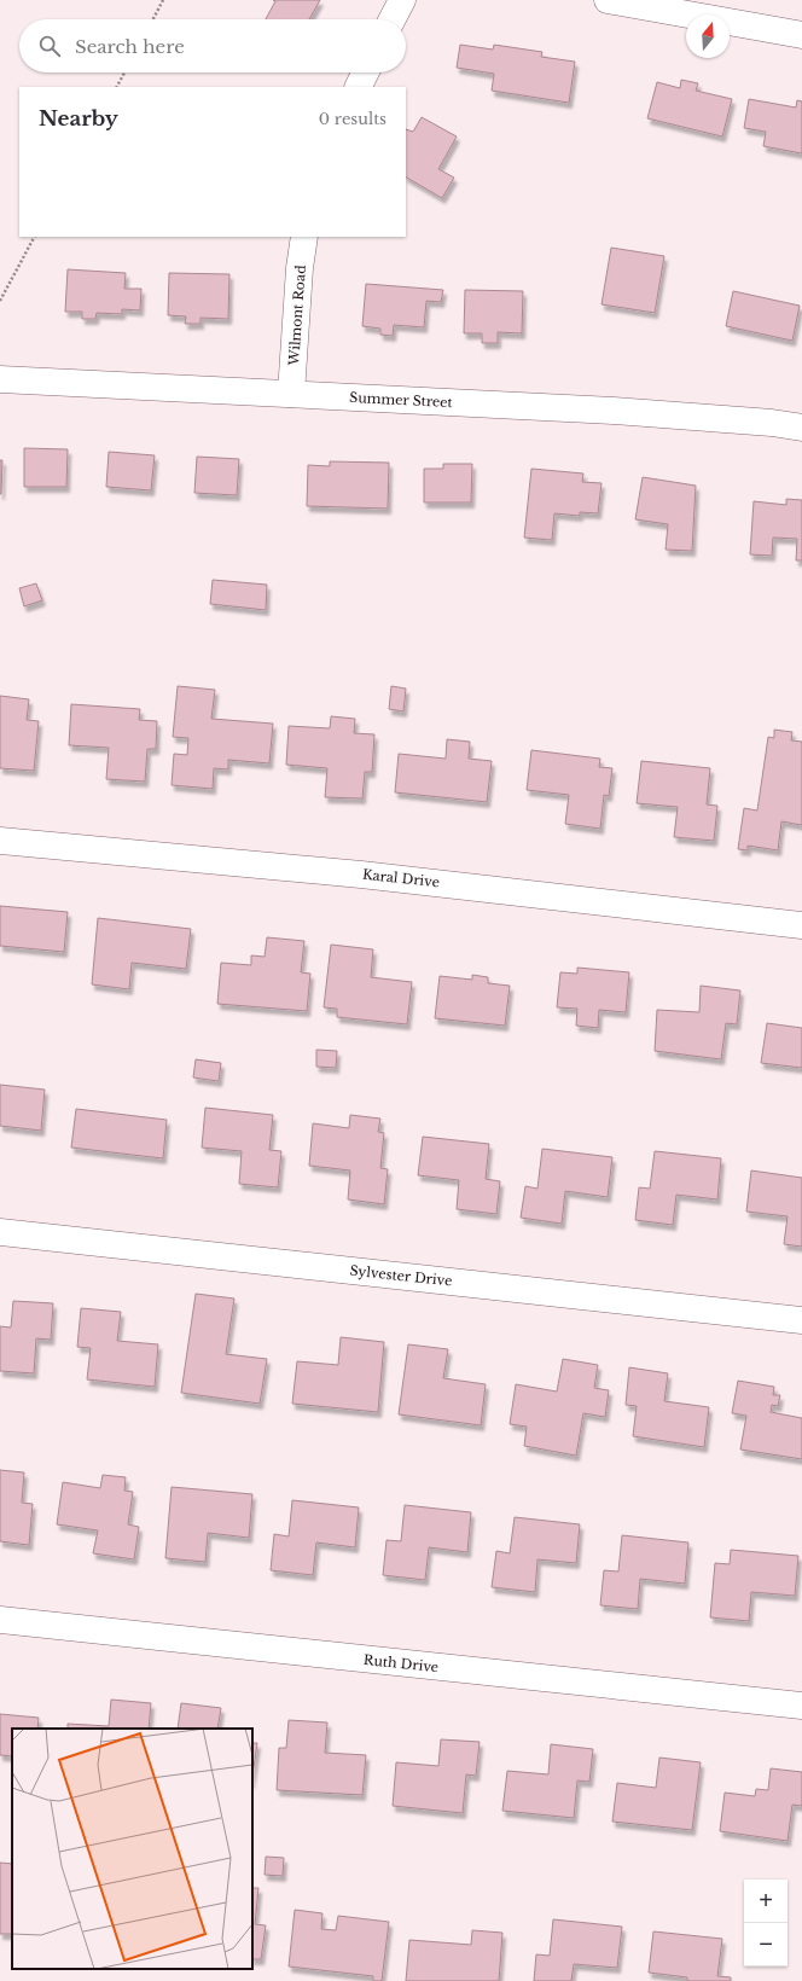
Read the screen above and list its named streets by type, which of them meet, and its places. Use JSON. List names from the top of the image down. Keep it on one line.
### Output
{"streets":{"street":["Wilmont Road","Summer Street","Karal Drive","Sylvester Drive","Ruth Drive"]},"crossings":[["Wilmont Road","Summer Street"]],"north":"top","page":{"search":"Search here","heading":["Nearby","0 results"],"map_buttons":["+","−"]}}
